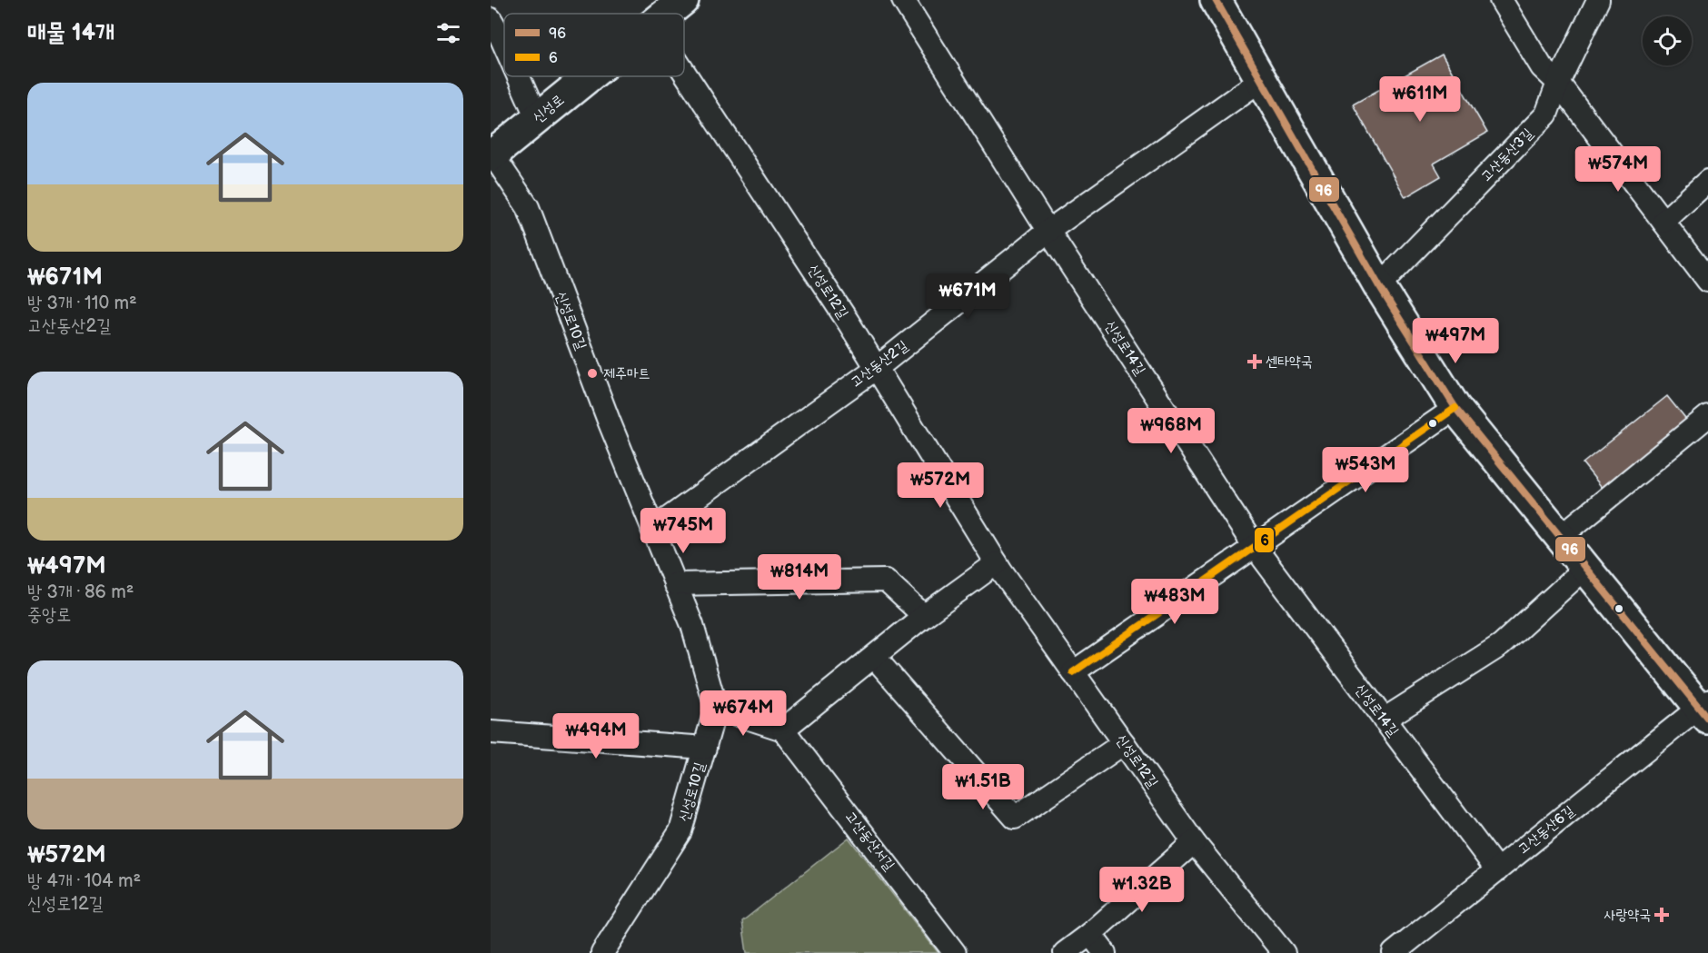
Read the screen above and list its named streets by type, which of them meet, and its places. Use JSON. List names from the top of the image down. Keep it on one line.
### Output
{"streets":{"main road":["신성로"],"street":["고산동산3길","신성로12길","신성로10길","신성로14길","고산동산2길","고산동산6길","고산동산서길"]},"crossings":[["신성로","신성로10길"],["신성로12길","고산동산2길"],["신성로10길","고산동산2길"],["신성로14길","고산동산2길"],["신성로14길","고산동산6길"]],"places":{"health":["센타약국","사랑약국"],"other":["제주마트"]},"lines":["transit line 96","transit line 6"],"legend":["96","6"],"page":{"heading":"매물 14개","list":[{"name":"₩671M","note":"방 3개 · 110 m² · 고산동산2길"},{"name":"₩497M","note":"방 3개 · 86 m² · 중앙로"},{"name":"₩572M","note":"방 4개 · 104 m² · 신성로12길"}],"price":["₩611M","₩574M","₩671M","₩497M","₩968M","₩543M","₩572M","₩745M","₩814M","₩483M","₩674M","₩494M","₩1.51B","₩1.32B"]}}
